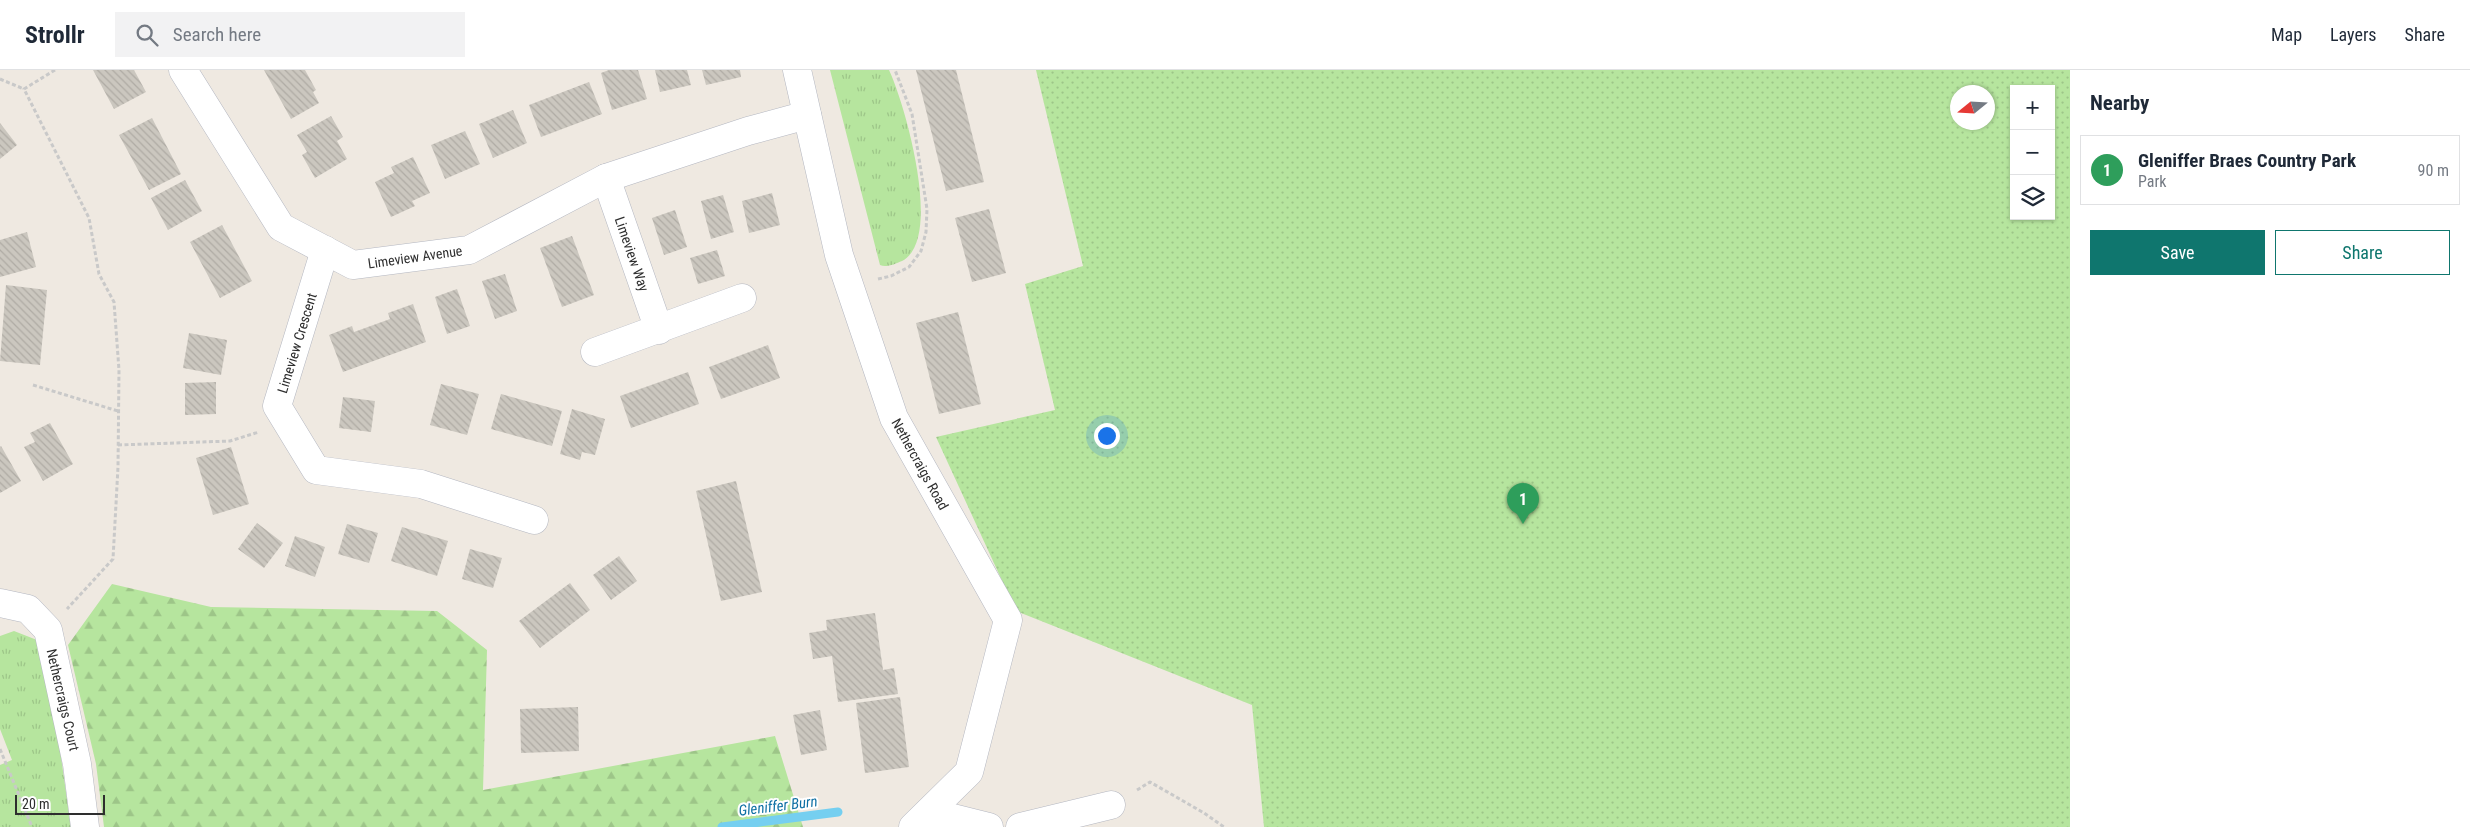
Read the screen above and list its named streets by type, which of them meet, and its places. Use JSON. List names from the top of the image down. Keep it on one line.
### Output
{"streets":{"street":["Limeview Way","Limeview Avenue","Limeview Crescent","Nethercraigs Road","Nethercraigs Court"]},"crossings":[["Limeview Way","Limeview Avenue"],["Limeview Avenue","Limeview Crescent"],["Limeview Avenue","Nethercraigs Road"]],"water":["Gleniffer Burn"],"scale_bar":"20 m","north":"left","page":{"header":"Strollr","search":"Search here","nav":["Map","Layers","Share"],"heading":"Nearby","map_buttons":["+","−"],"list":[{"mark":"1","name":"Gleniffer Braes Country Park","note":"Park","value":"90 m"}],"buttons":["Save","Share"],"pins":"1","scale":"20 m"}}
